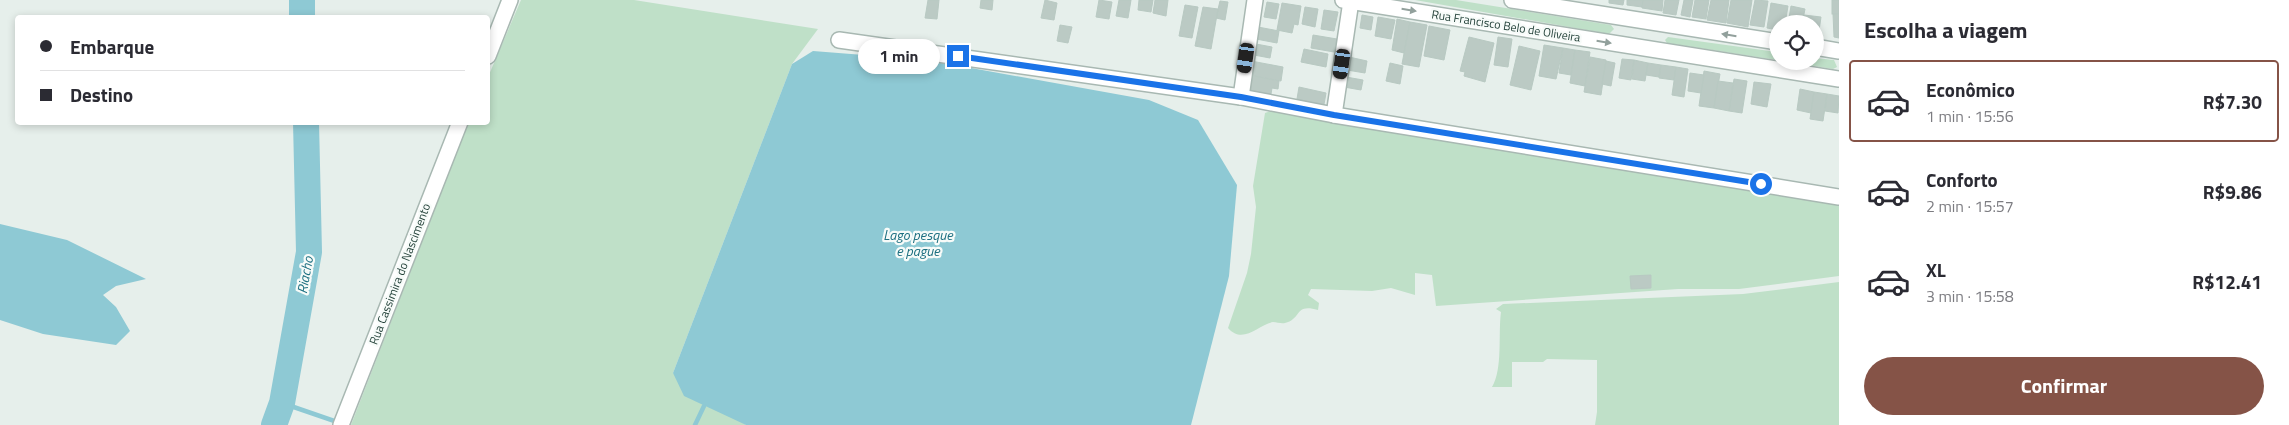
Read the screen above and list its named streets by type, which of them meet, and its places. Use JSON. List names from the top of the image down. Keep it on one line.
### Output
{"streets":{"street":["Rua Francisco Belo de Oliveira","Rua Cassimira do Nascimento"]},"water":["Lago pesque e pague","Riacho"],"page":{"heading":"Escolha a viagem","banner":["Embarque","Destino"],"bubble":"1 min","list":[{"name":"Econômico","note":"1 min · 15:56","value":"R$7.30"},{"name":"Conforto","note":"2 min · 15:57","value":"R$9.86"},{"name":"XL","note":"3 min · 15:58","value":"R$12.41"}],"buttons":"Confirmar"}}
